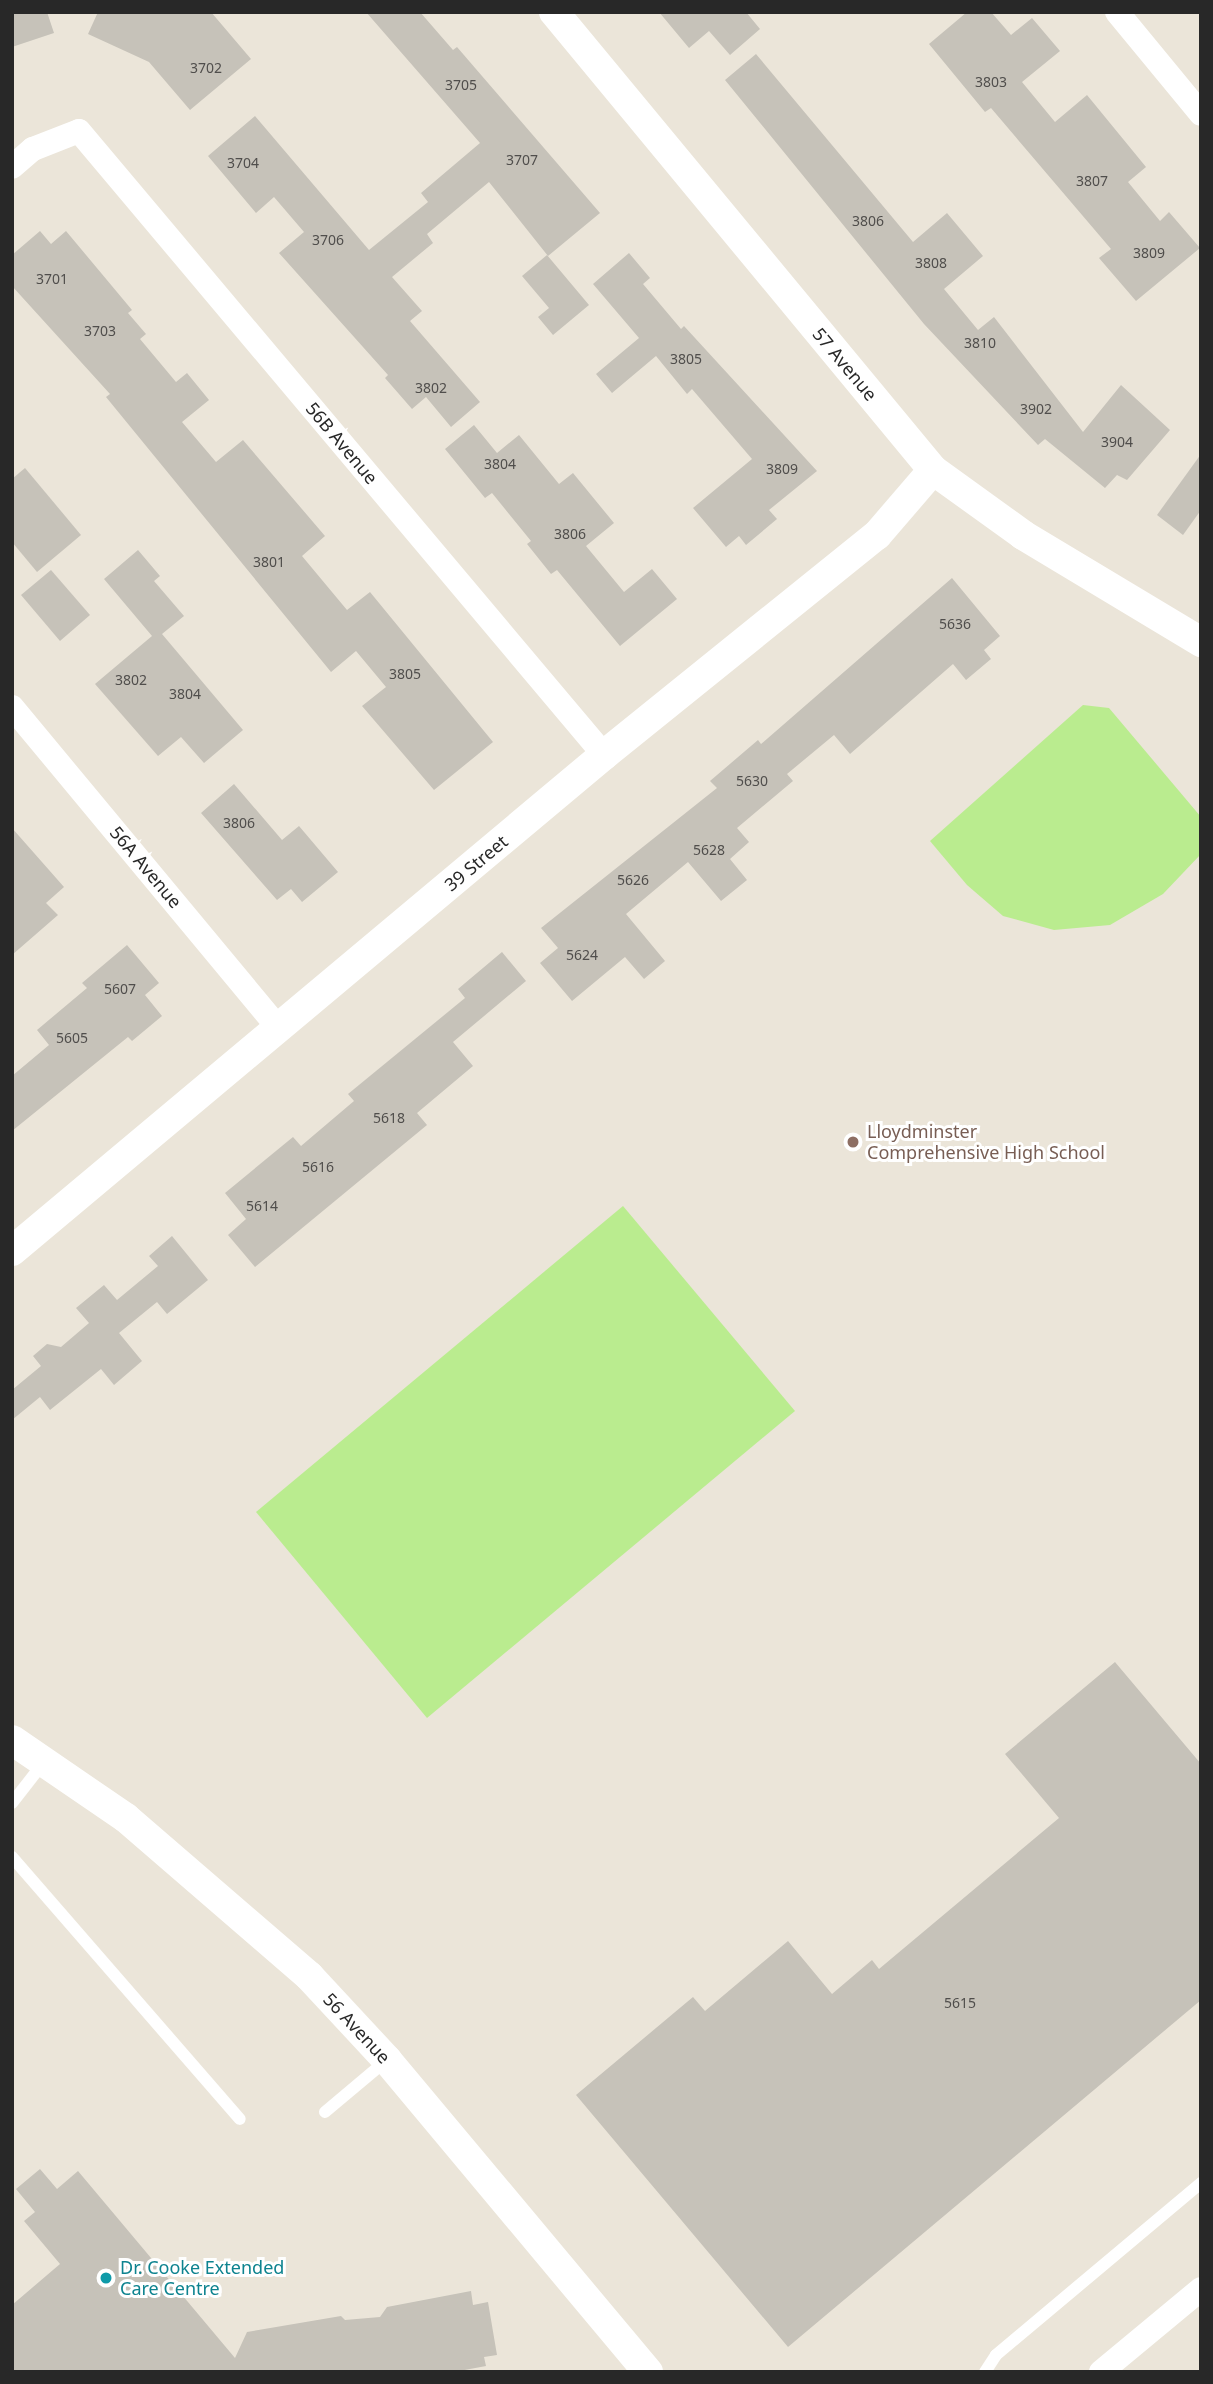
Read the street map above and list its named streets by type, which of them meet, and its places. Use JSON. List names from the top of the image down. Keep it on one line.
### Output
{"streets":{"street":["57 Avenue","56B Avenue","39 Street","56A Avenue","56 Avenue"]},"crossings":[["57 Avenue","39 Street"],["56B Avenue","39 Street"],["39 Street","56A Avenue"]],"places":["Lloydminster Comprehensive High School","Dr. Cooke Extended Care Centre"],"house_numbers":["3702","3803","3705","3707","3704","3807","3806","3706","3809","3808","3701","3703","3810","3805","3802","3902","3904","3804","3809","3806","3801","5636","3805","3802","3804","5630","3806","5628","5626","5624","5607","5605","5618","5616","5614","5615"]}
